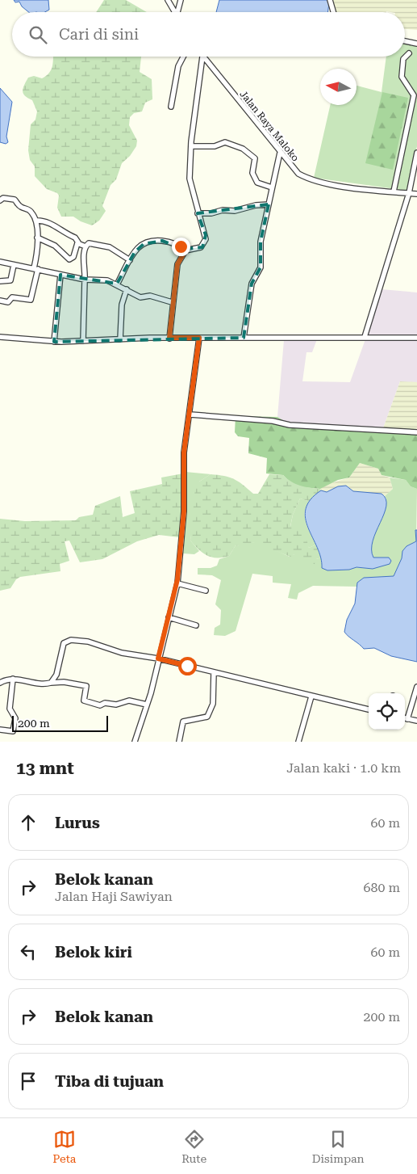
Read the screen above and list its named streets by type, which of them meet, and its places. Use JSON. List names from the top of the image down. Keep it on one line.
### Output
{"streets":{"street":["Jalan Raya Maloko"]},"scale_bar":"200 m","north":"left","page":{"search":"Cari di sini","scale":"200 m","heading":["13 mnt","Jalan kaki · 1.0 km"],"list":[["Lurus","60 m"],["Belok kanan","Jalan Haji Sawiyan","680 m"],["Belok kiri","60 m"],["Belok kanan","200 m"],"Tiba di tujuan"],"nav":["Peta","Rute","Disimpan"]}}
